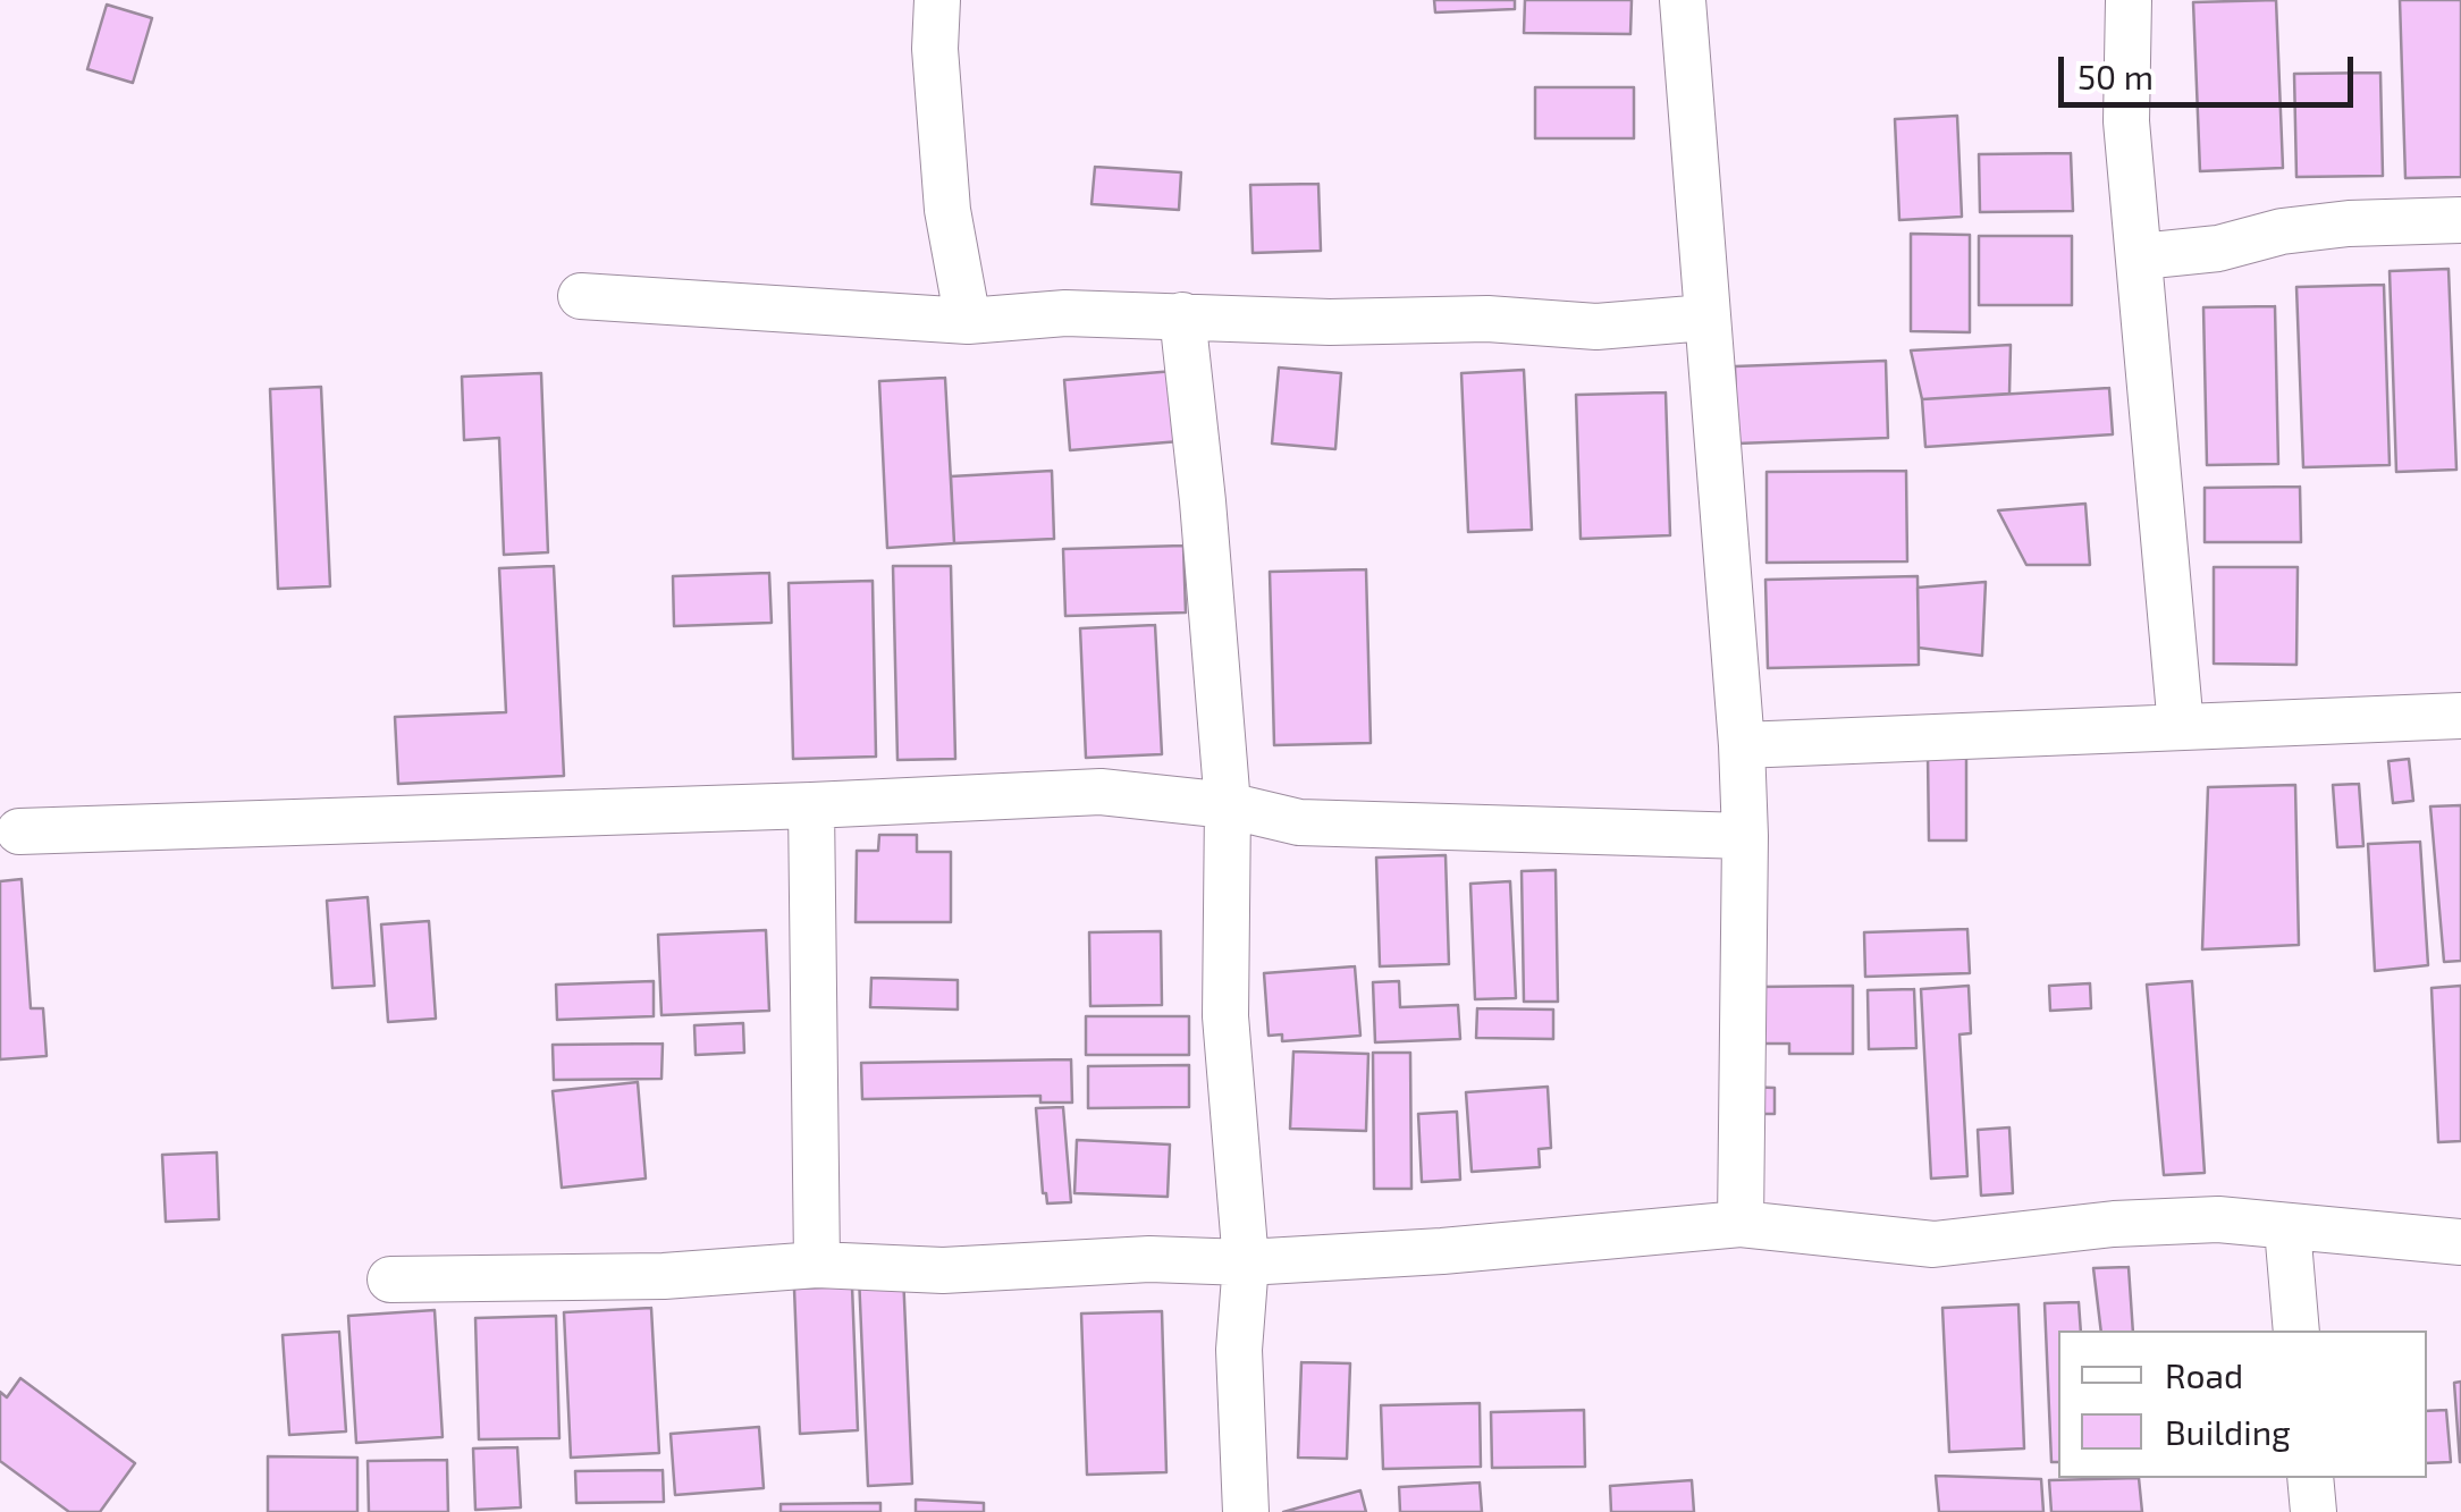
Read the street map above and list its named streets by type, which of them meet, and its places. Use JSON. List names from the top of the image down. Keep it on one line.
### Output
{"legend":["Road","Building"],"scale_bar":"50 m"}
